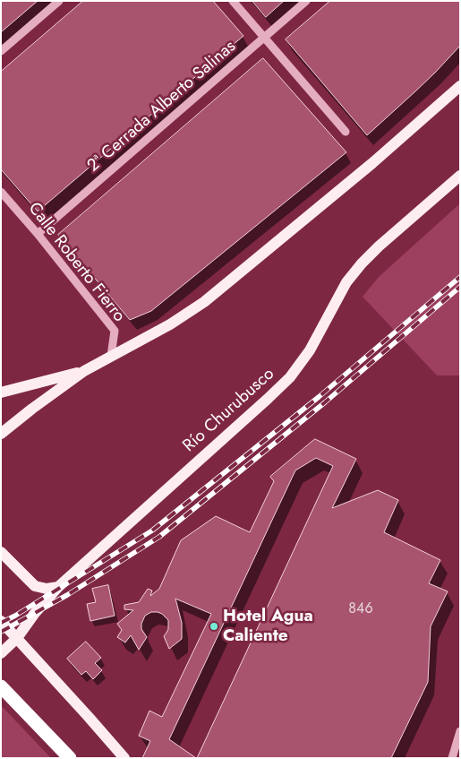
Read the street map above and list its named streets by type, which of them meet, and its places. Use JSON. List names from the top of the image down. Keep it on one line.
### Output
{"streets":{"main road":["Río Churubusco"],"street":["2ª Cerrada Alberto Salinas","Calle Roberto Fierro"]},"crossings":[["2ª Cerrada Alberto Salinas","Calle Roberto Fierro"]],"places":["Hotel Agua Caliente"],"house_numbers":["846"]}
